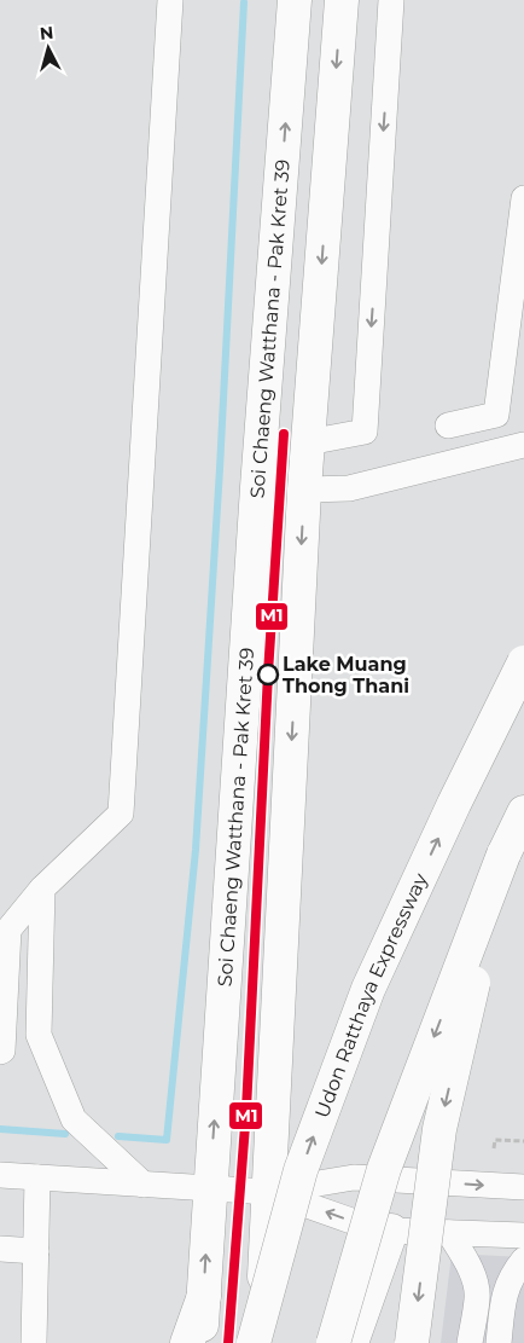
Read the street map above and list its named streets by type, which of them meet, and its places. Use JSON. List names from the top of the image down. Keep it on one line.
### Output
{"streets":{"main road":["Soi Chaeng Watthana - Pak Kret 39","Udon Ratthaya Expressway"]},"places":["Lake Muang Thong Thani"],"lines":["transit line M1"],"north":"top"}
